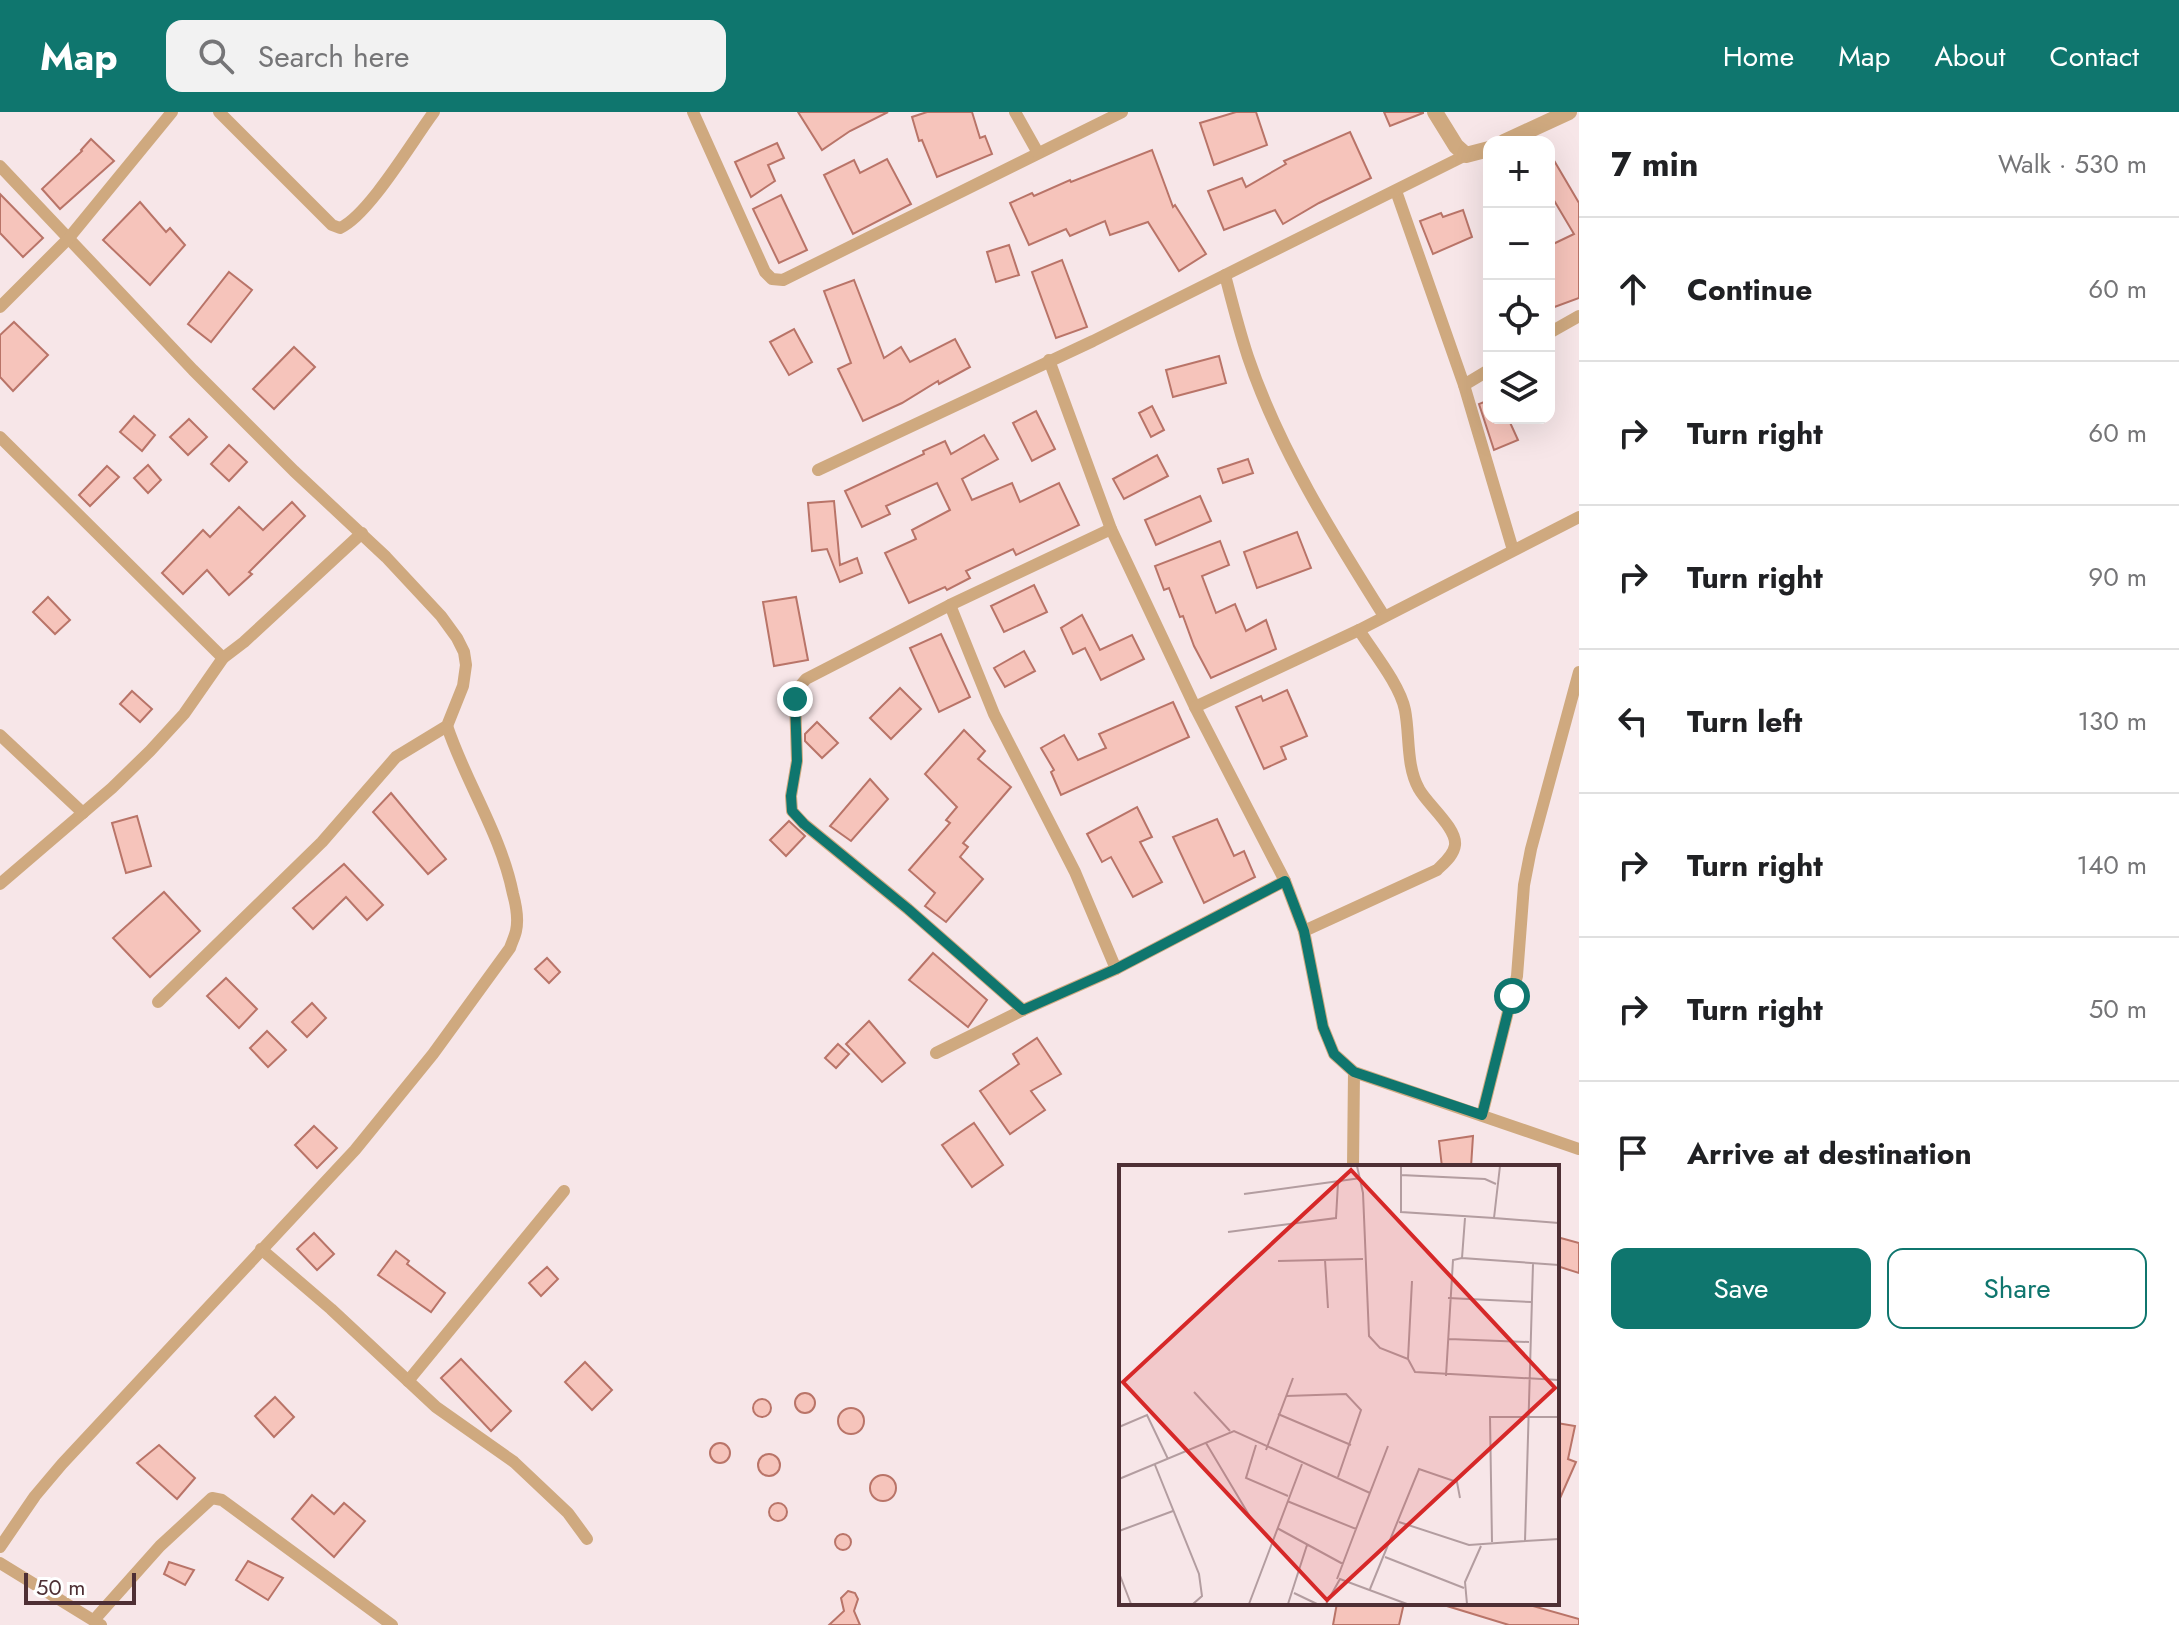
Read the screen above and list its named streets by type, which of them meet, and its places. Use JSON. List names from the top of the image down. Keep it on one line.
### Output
{"scale_bar":"50 m","page":{"header":"Map","search":"Search here","nav":["Home","Map","About","Contact"],"heading":["7 min","Walk · 530 m"],"map_buttons":["+","−"],"list":[["Continue","60 m"],["Turn right","60 m"],["Turn right","90 m"],["Turn left","130 m"],["Turn right","140 m"],["Turn right","50 m"],"Arrive at destination"],"buttons":["Save","Share"],"scale":"50 m"}}
